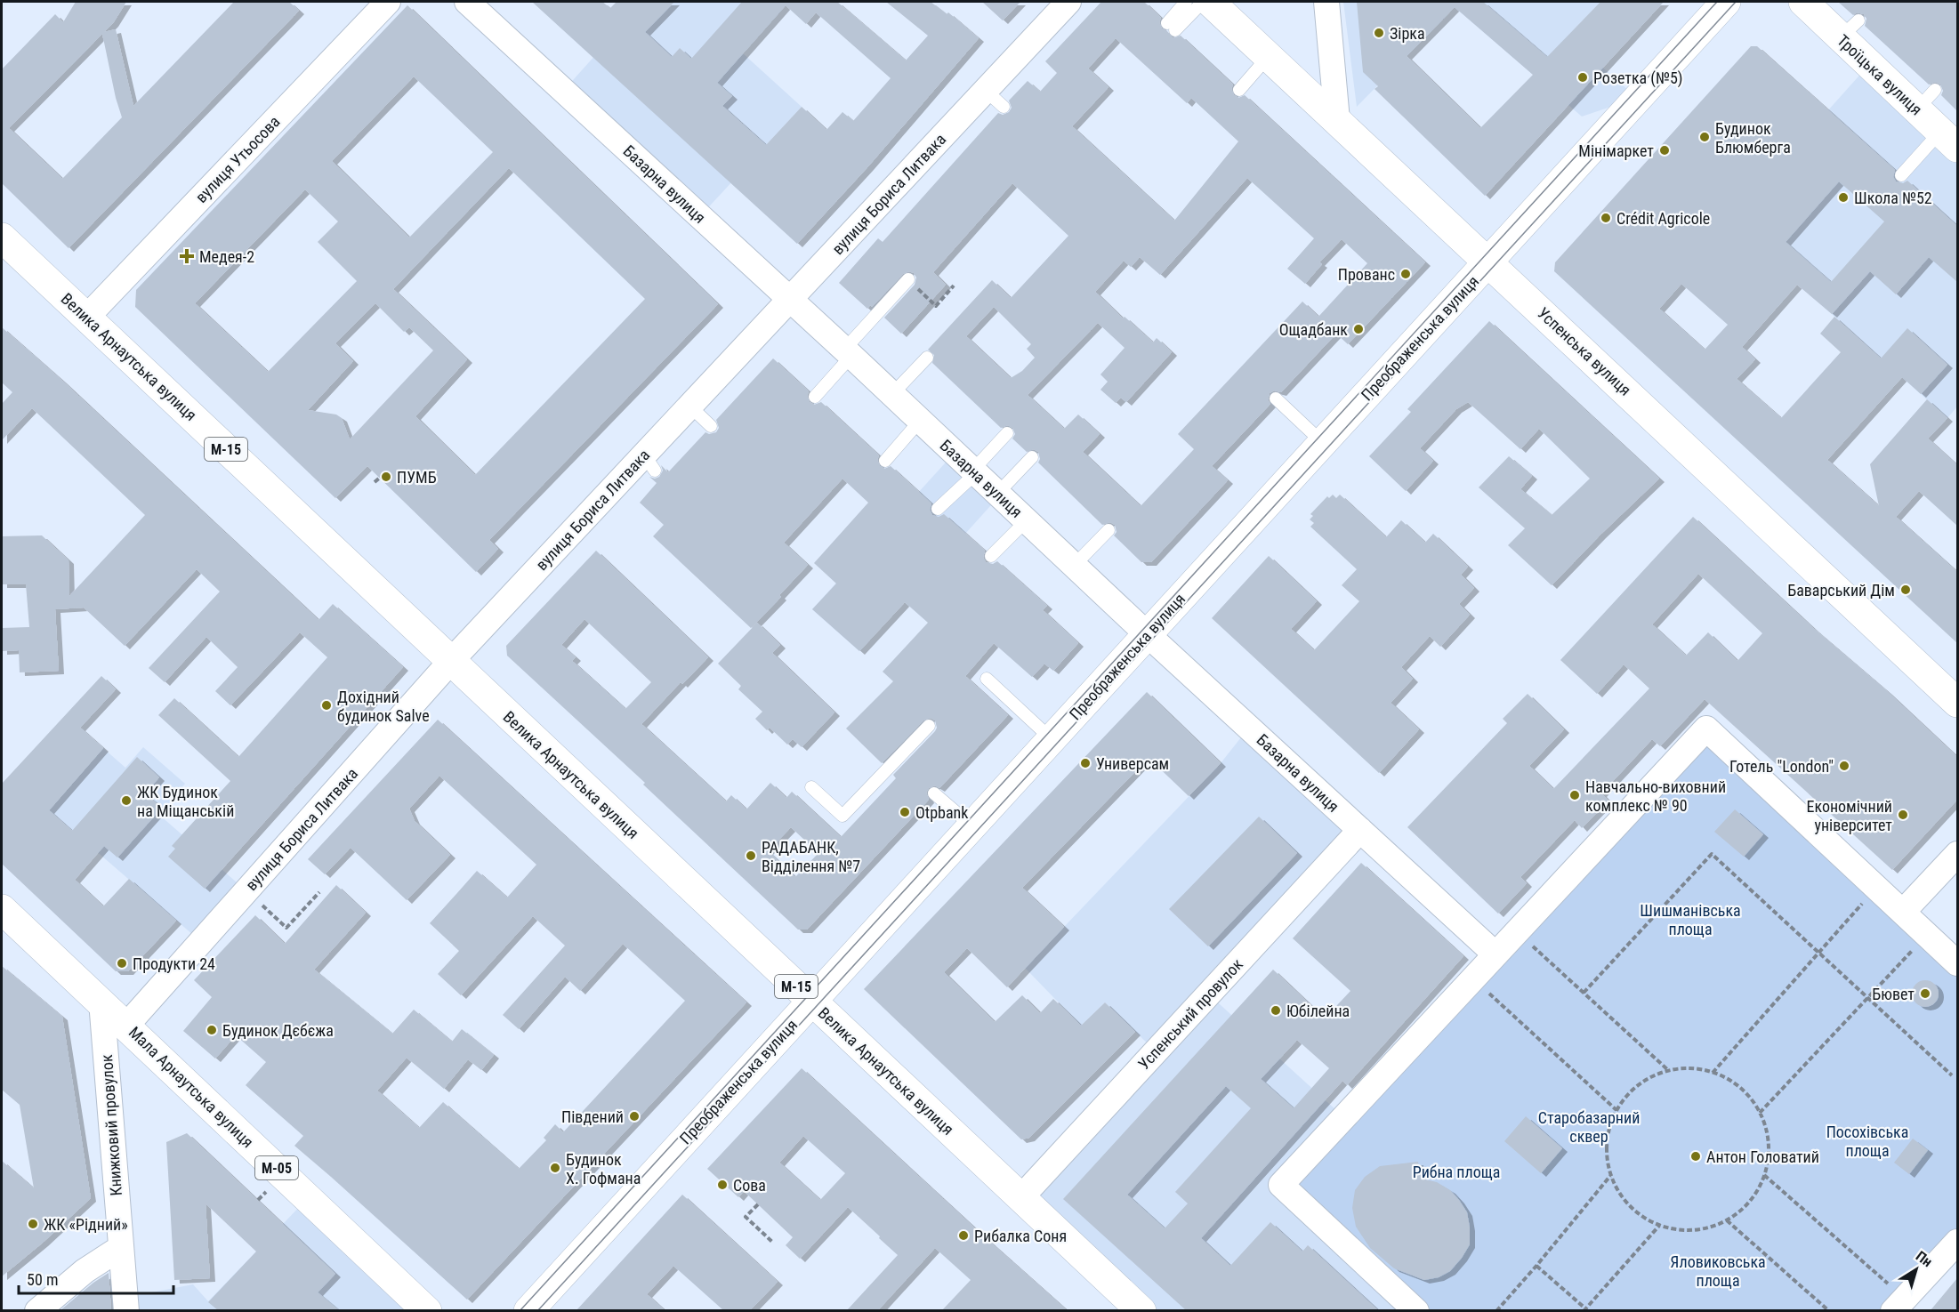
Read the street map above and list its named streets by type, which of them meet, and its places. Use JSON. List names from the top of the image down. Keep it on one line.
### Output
{"streets":{"main road":["Троїцька вулиця","Преображенська вулиця","Успенська вулиця","Велика Арнаутська вулиця","М-15","Мала Арнаутська вулиця","М-05"],"street":["вулиця Утьосова","Базарна вулиця","вулиця Бориса Литвака","Успенський провулок","Книжковий провулок"]},"crossings":[["вулиця Утьосова","Велика Арнаутська вулиця"],["Базарна вулиця","вулиця Бориса Литвака"],["Базарна вулиця","Преображенська вулиця"],["Базарна вулиця","Успенський провулок"],["вулиця Бориса Литвака","Велика Арнаутська вулиця"],["вулиця Бориса Литвака","Мала Арнаутська вулиця"],["Преображенська вулиця","Успенська вулиця"],["Преображенська вулиця","Велика Арнаутська вулиця"],["Велика Арнаутська вулиця","Успенський провулок"],["Мала Арнаутська вулиця","Книжковий провулок"]],"parks":["Шишманівська площа","Старобазарний сквер","Посохівська площа","Рибна площа","Яловиковська площа"],"places":{"other":["Зірка","Розетка (№5)","Будинок Блюмберга","Мінімаркет","Школа №52","Crédit Agricole","Прованс","Ощадбанк","ПУМБ","Баварський Дім","Дохідний будинок Salve","Универсам","Готель \"London\"","Навчально-виховний комплекс № 90","ЖК Будинок на Міщанській","Otpbank","Економічний університет","РАДАБАНК, Відділення №7","Продукти 24","Бювет","Юбілейна","Будинок Дєбєжа","Південий","Антон Головатий","Будинок Х. Гофмана","Сова","ЖК «Рідний»","Рибалка Соня"],"health":["Медея-2"]},"scale_bar":"50 m","north":"top right"}
